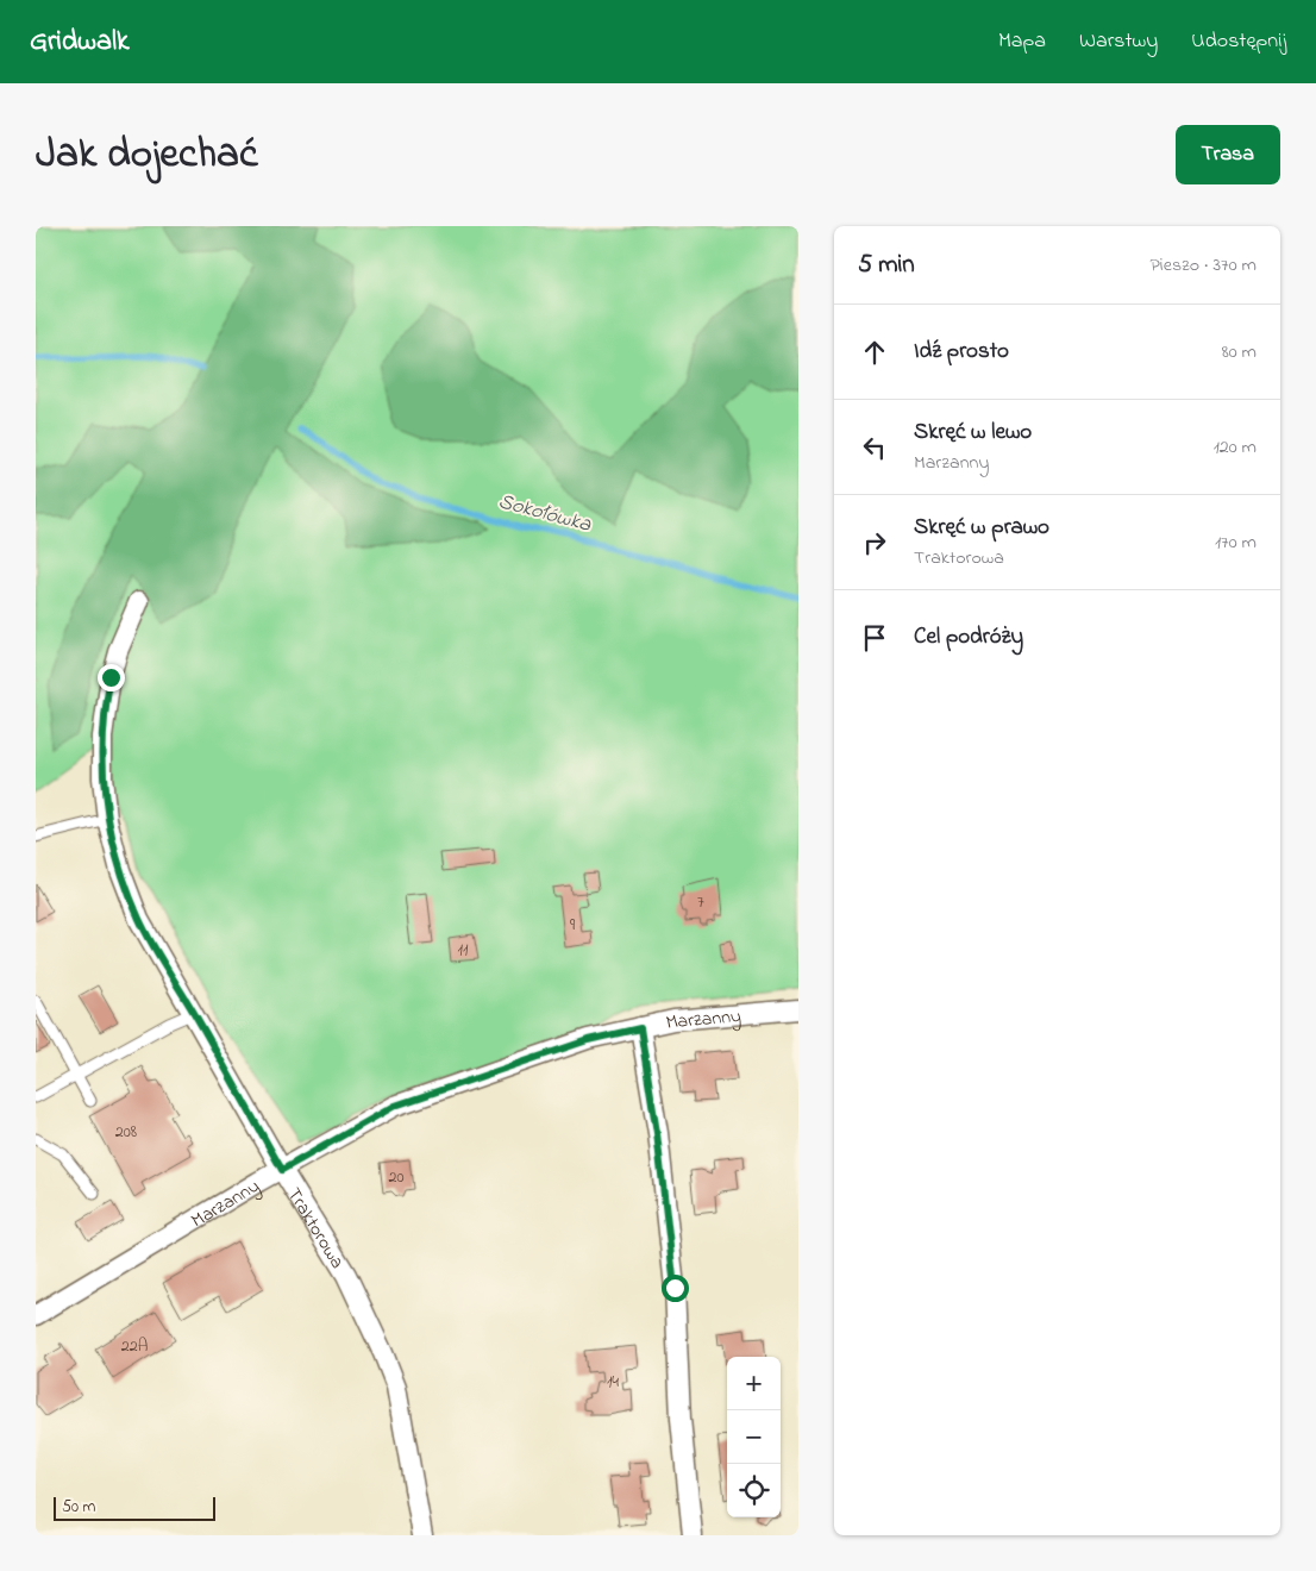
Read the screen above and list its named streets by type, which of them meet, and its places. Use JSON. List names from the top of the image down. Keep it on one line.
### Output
{"streets":{"street":["Marzanny","Traktorowa"]},"crossings":[["Marzanny","Traktorowa"]],"water":["Sokołówka"],"house_numbers":["7","9","11","208","20","22A","14"],"scale_bar":"50 m","page":{"header":"Gridwalk","nav":["Mapa","Warstwy","Udostępnij"],"title":"Jak dojechać","buttons":"Trasa","heading":["5 min","Pieszo · 370 m"],"list":[["Idź prosto","80 m"],["Skręć w lewo","Marzanny","120 m"],["Skręć w prawo","Traktorowa","170 m"],"Cel podróży"],"map_buttons":["+","−"],"scale":"50 m"}}
